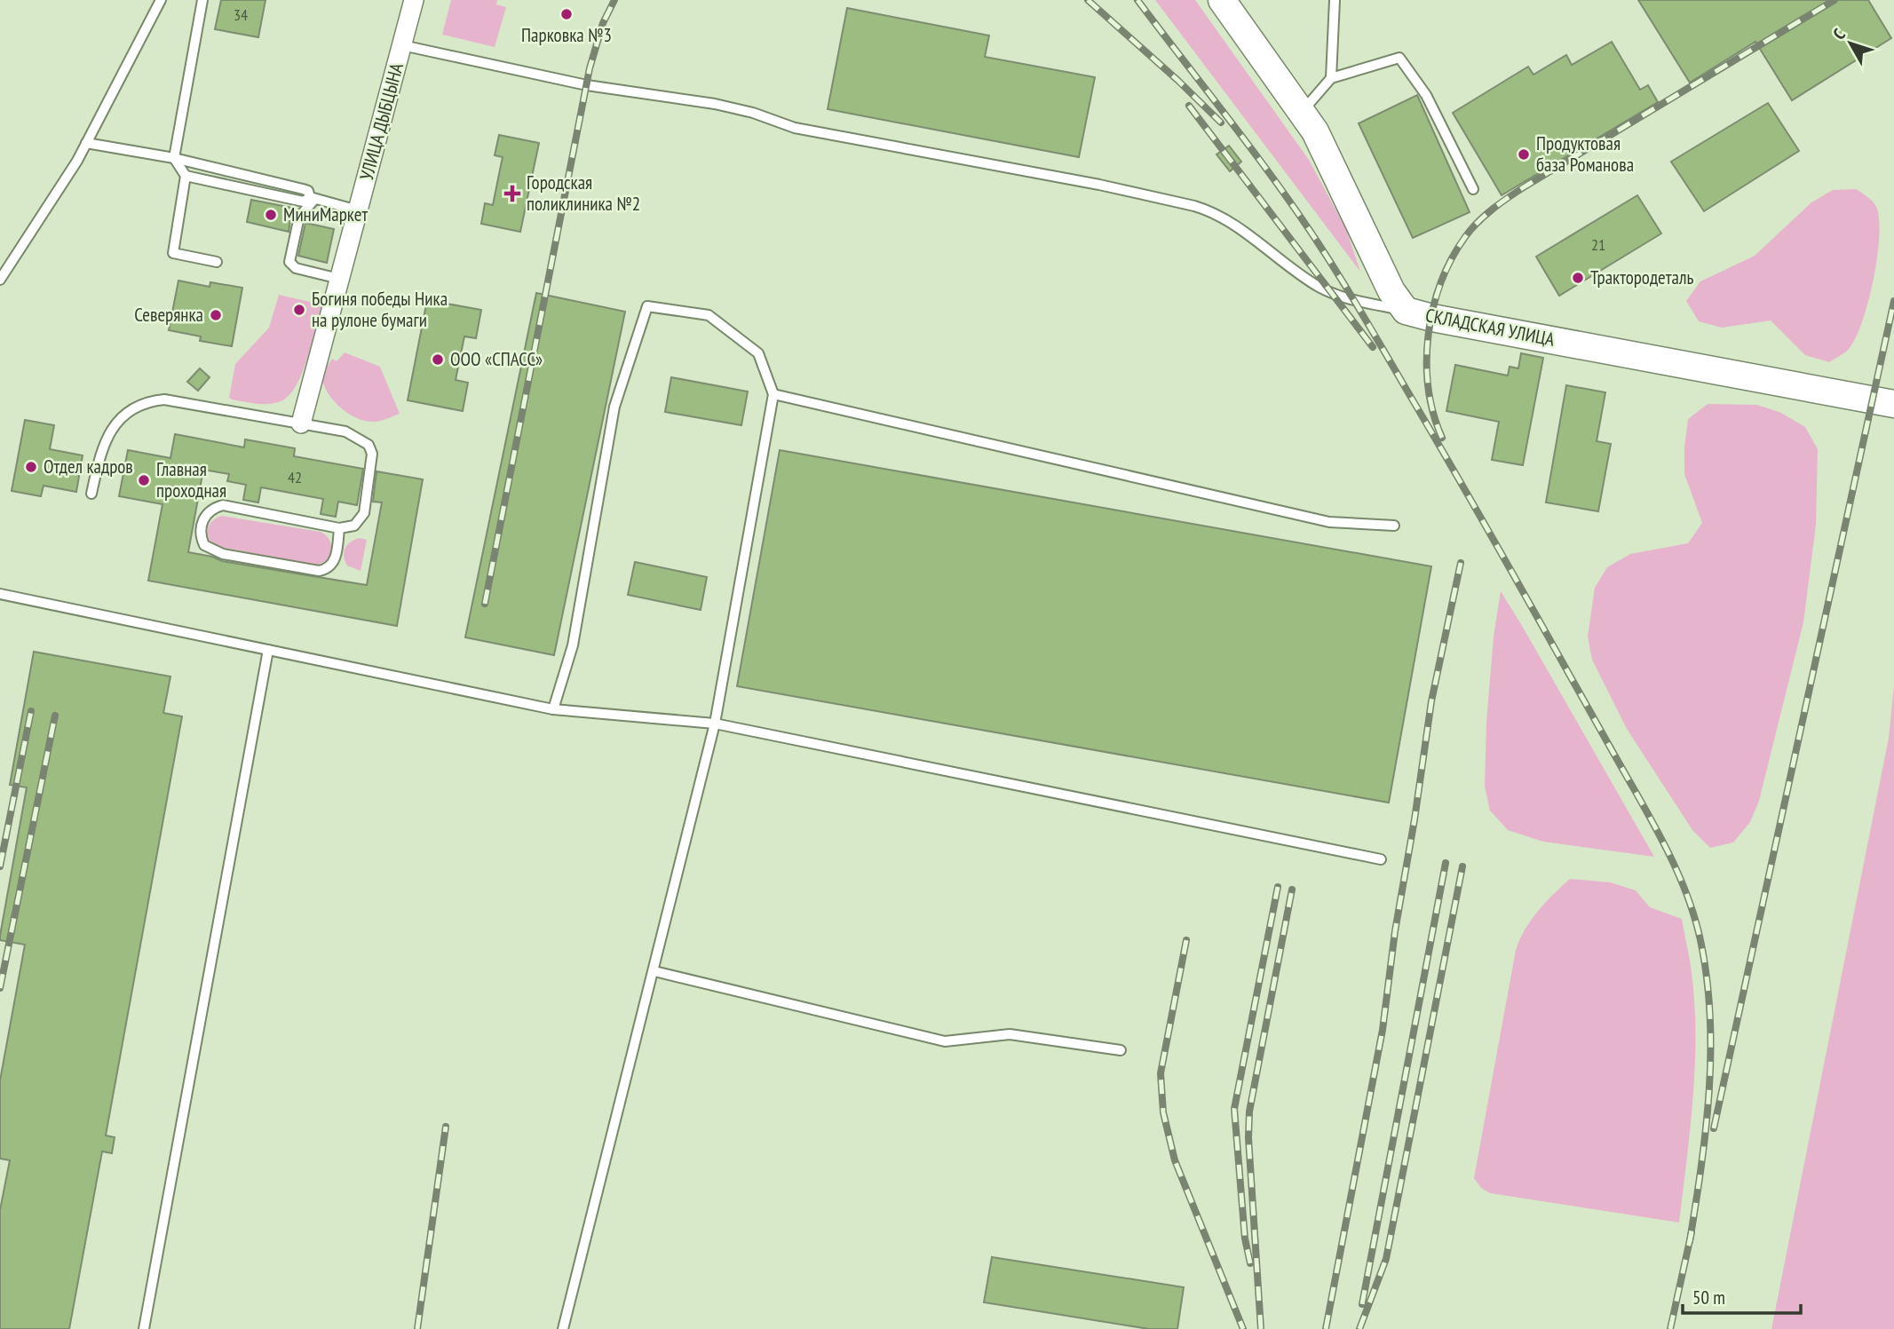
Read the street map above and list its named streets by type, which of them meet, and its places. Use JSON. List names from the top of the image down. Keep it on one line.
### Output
{"streets":{"street":["УЛИЦА ДЫБЦЫНА","СКЛАДСКАЯ УЛИЦА"]},"places":{"other":["Парковка №3","Продуктовая база Романова","MиниMаркет","Трактородеталь","Богиня победы Ника на рулоне бумаги","Северянка","ООО «СПАСС»","Отдел кадров","Главная проходная"],"health":["Городская поликлиника №2"]},"house_numbers":["34","21","42"],"scale_bar":"50 m","north":"top left"}
